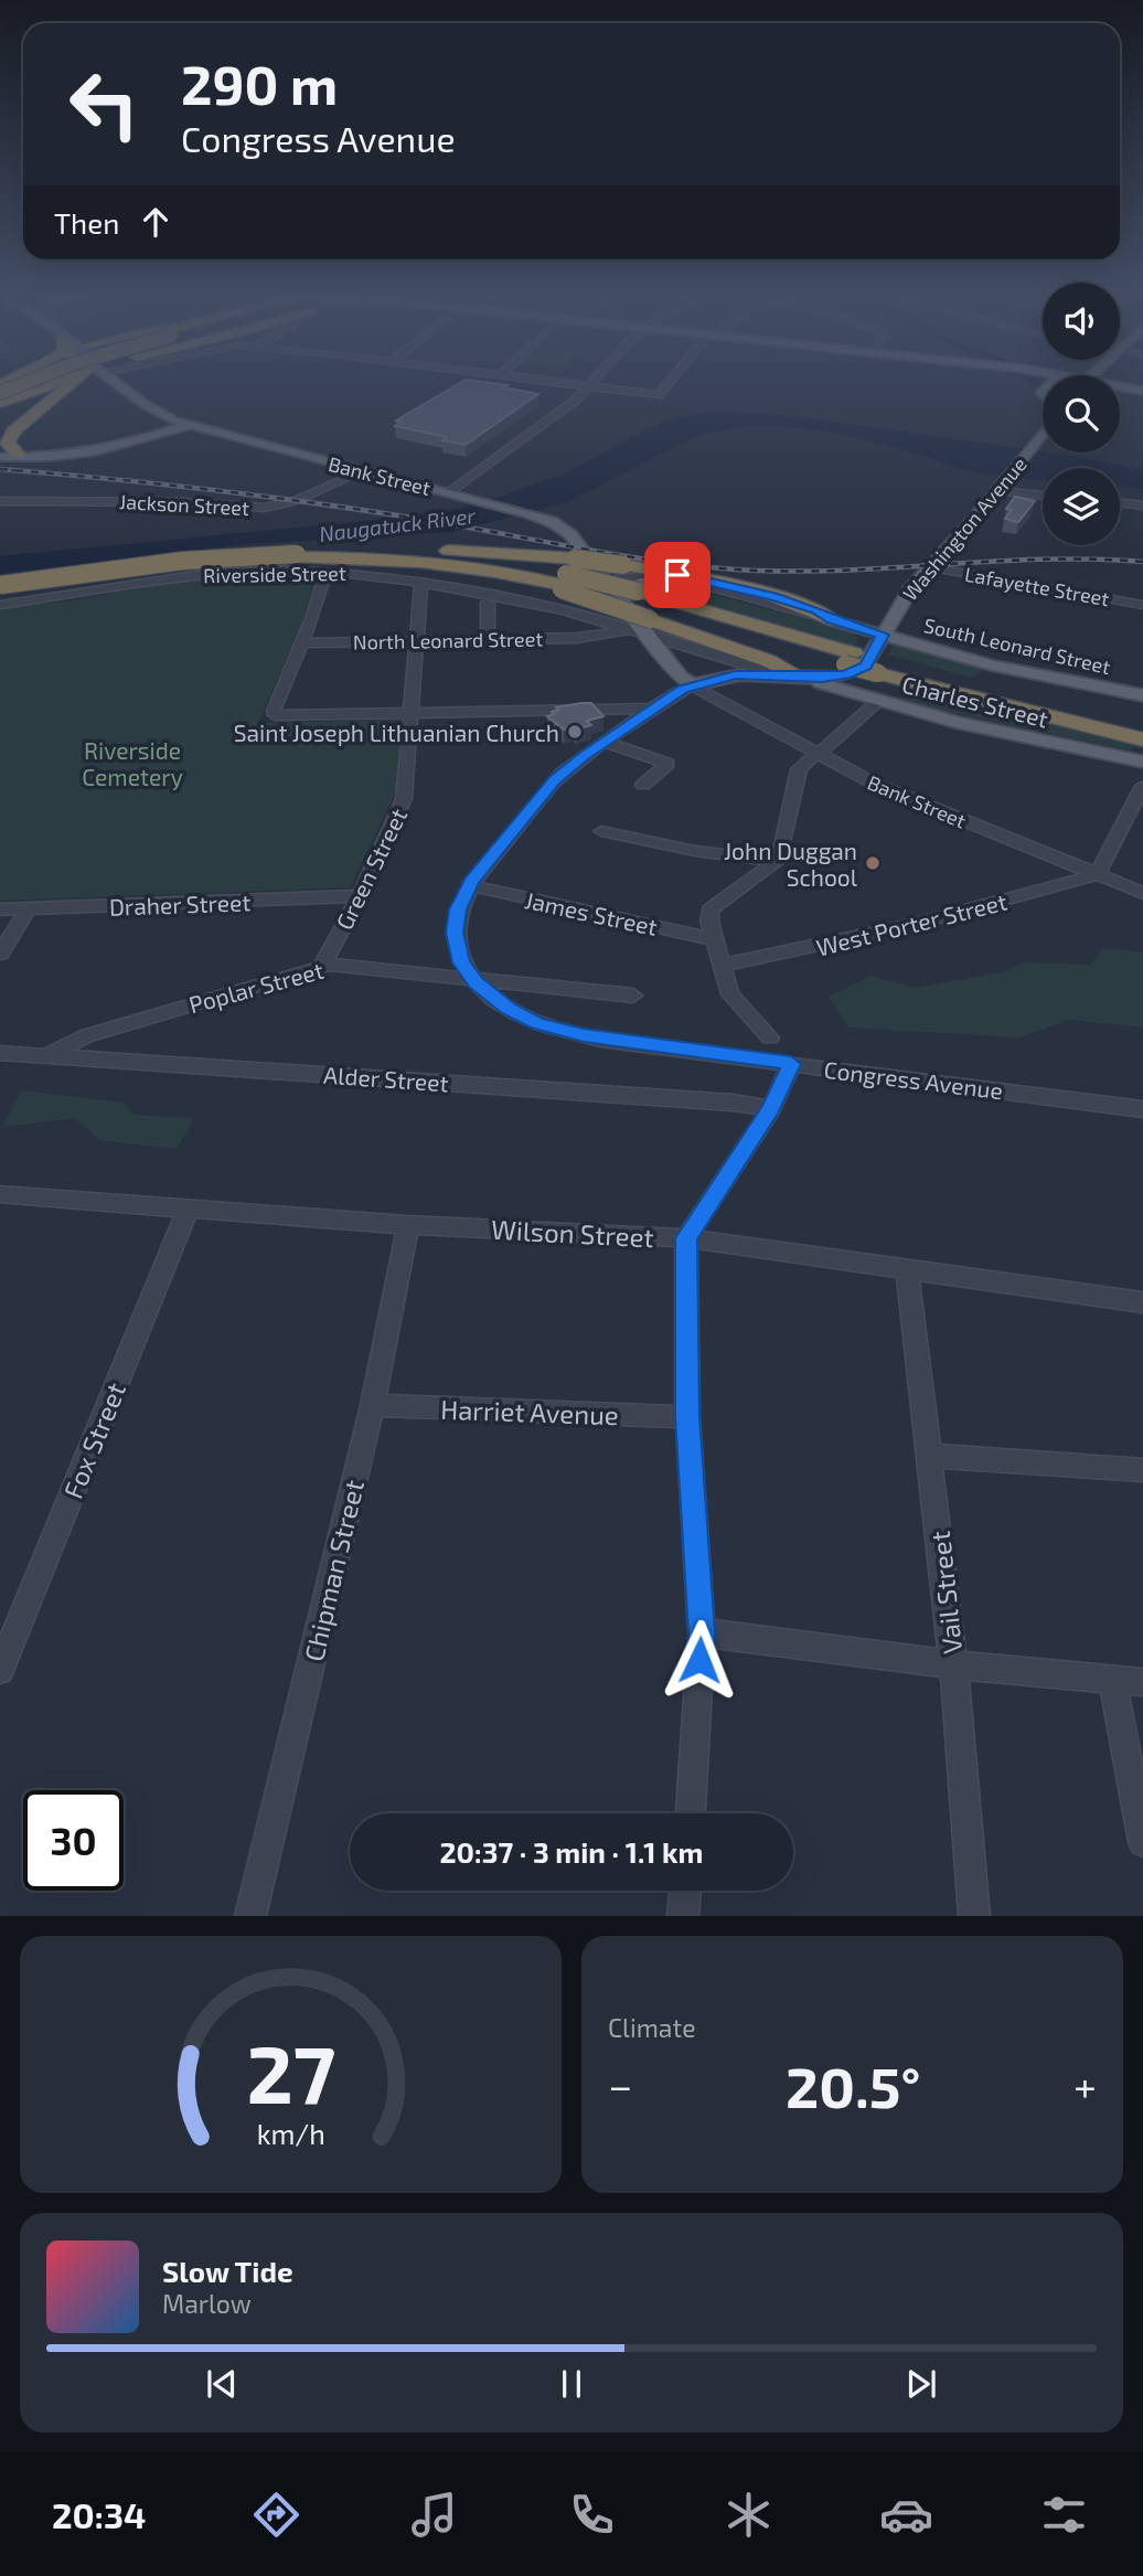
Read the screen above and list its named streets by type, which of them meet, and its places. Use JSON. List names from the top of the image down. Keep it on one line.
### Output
{"streets":{"main road":["Bank Street","Washington Avenue","South Leonard Street","Charles Street","Congress Avenue"],"street":["Jackson Street","Riverside Street","Lafayette Street","North Leonard Street","Green Street","Draher Street","James Street","West Porter Street","Poplar Street","Alder Street","Wilson Street","Harriet Avenue","Fox Street","Chipman Street","Vail Street"]},"crossings":[["Bank Street","Jackson Street"],["Bank Street","Riverside Street"],["Bank Street","North Leonard Street"],["Bank Street","West Porter Street"],["Bank Street","Congress Avenue"],["Washington Avenue","Lafayette Street"],["Washington Avenue","South Leonard Street"],["Washington Avenue","Charles Street"],["Washington Avenue","Congress Avenue"],["Riverside Street","North Leonard Street"],["Riverside Street","Green Street"],["North Leonard Street","Green Street"],["Charles Street","Congress Avenue"],["Green Street","Draher Street"],["Green Street","Poplar Street"],["James Street","Congress Avenue"],["Poplar Street","Alder Street"],["Poplar Street","Congress Avenue"],["Wilson Street","Fox Street"],["Wilson Street","Chipman Street"],["Wilson Street","Vail Street"],["Harriet Avenue","Chipman Street"]],"water":["Naugatuck River"],"parks":["Riverside Cemetery"],"places":["Saint Joseph Lithuanian Church","John Duggan School"],"page":{"turn":["290 m","Congress Avenue"],"then":"Then","limit":"30","trip":"20:37 · 3 min · 1.1 km","tile":"Climate","heat":["−","20.5°","+"],"song":["Slow Tide","Marlow"],"tabs":"20:34","gauge":["27","km/h"]}}
